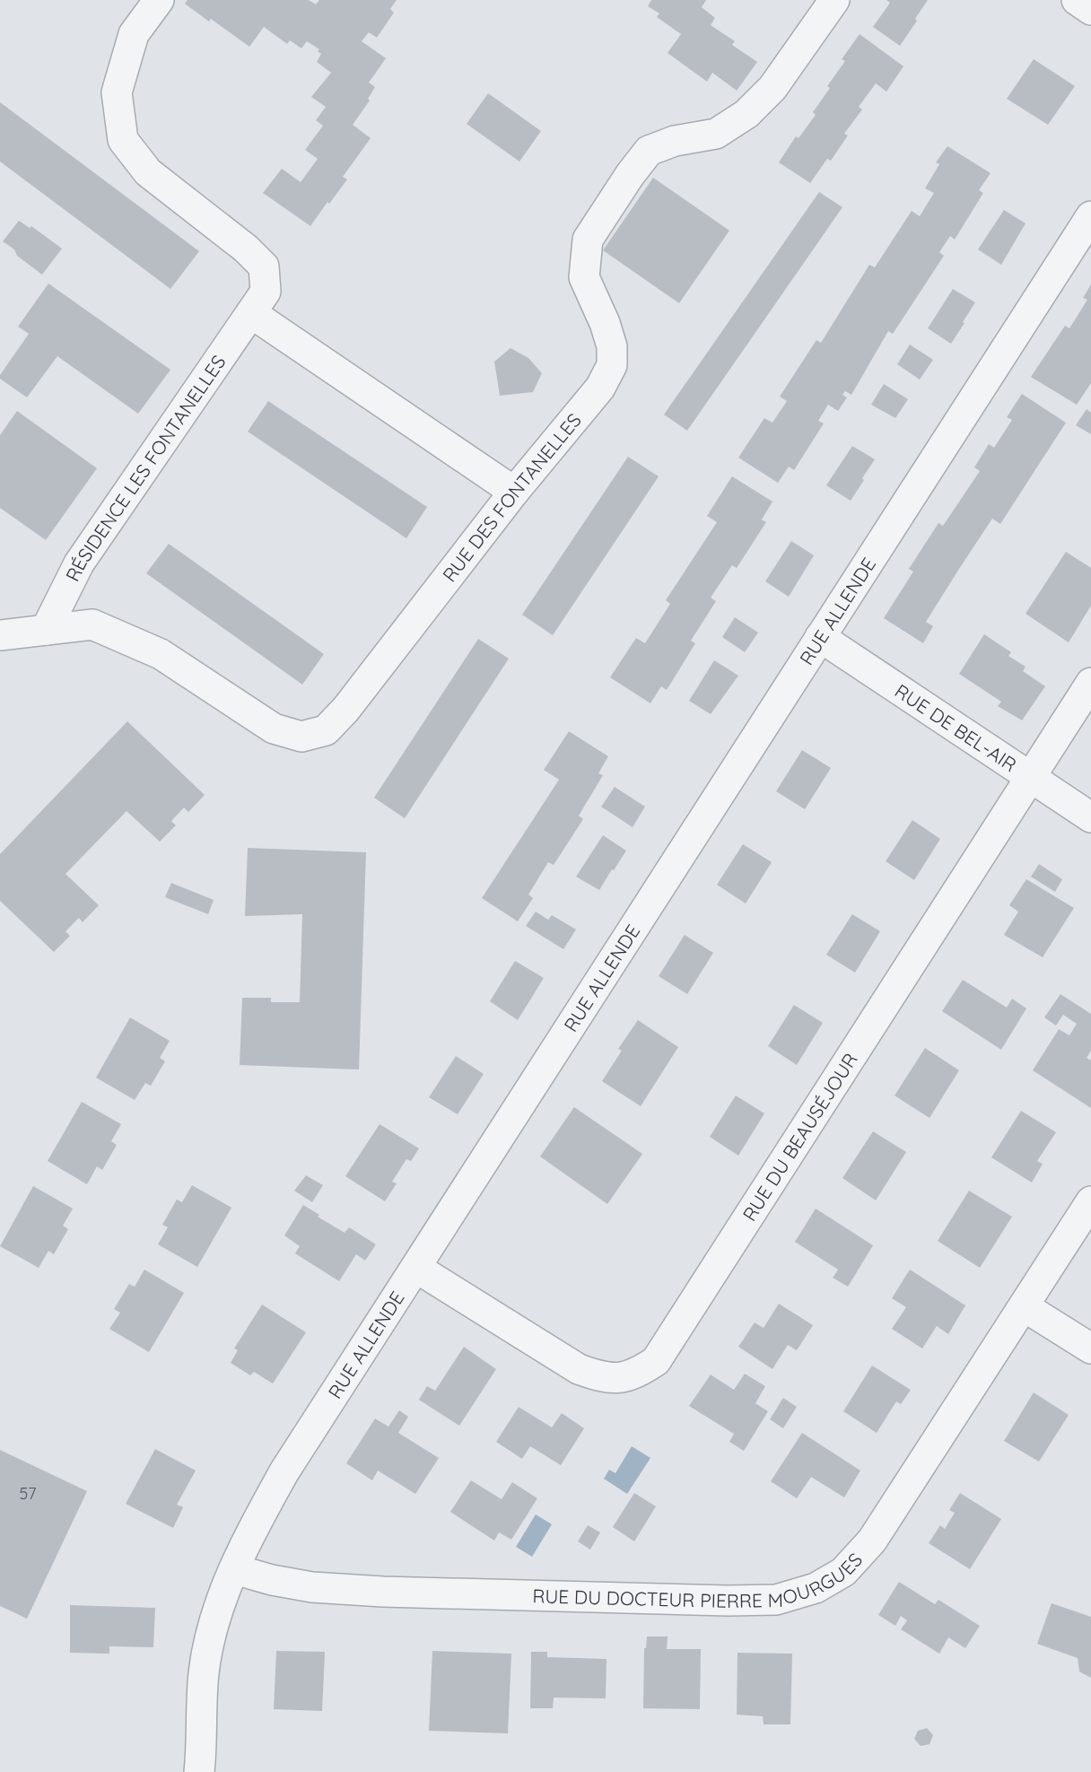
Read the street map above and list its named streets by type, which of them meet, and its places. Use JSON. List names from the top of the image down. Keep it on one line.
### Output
{"streets":{"street":["RÉSIDENCE LES FONTANELLES","RUE DES FONTANELLES","RUE ALLENDE","RUE DE BEL-AIR","RUE DU BEAUSÉJOUR","RUE DU DOCTEUR PIERRE MOURGUES"]},"crossings":[["RÉSIDENCE LES FONTANELLES","RUE DES FONTANELLES"],["RUE ALLENDE","RUE DE BEL-AIR"],["RUE ALLENDE","RUE DU BEAUSÉJOUR"],["RUE ALLENDE","RUE DU DOCTEUR PIERRE MOURGUES"],["RUE DE BEL-AIR","RUE DU BEAUSÉJOUR"]],"house_numbers":["57"]}
